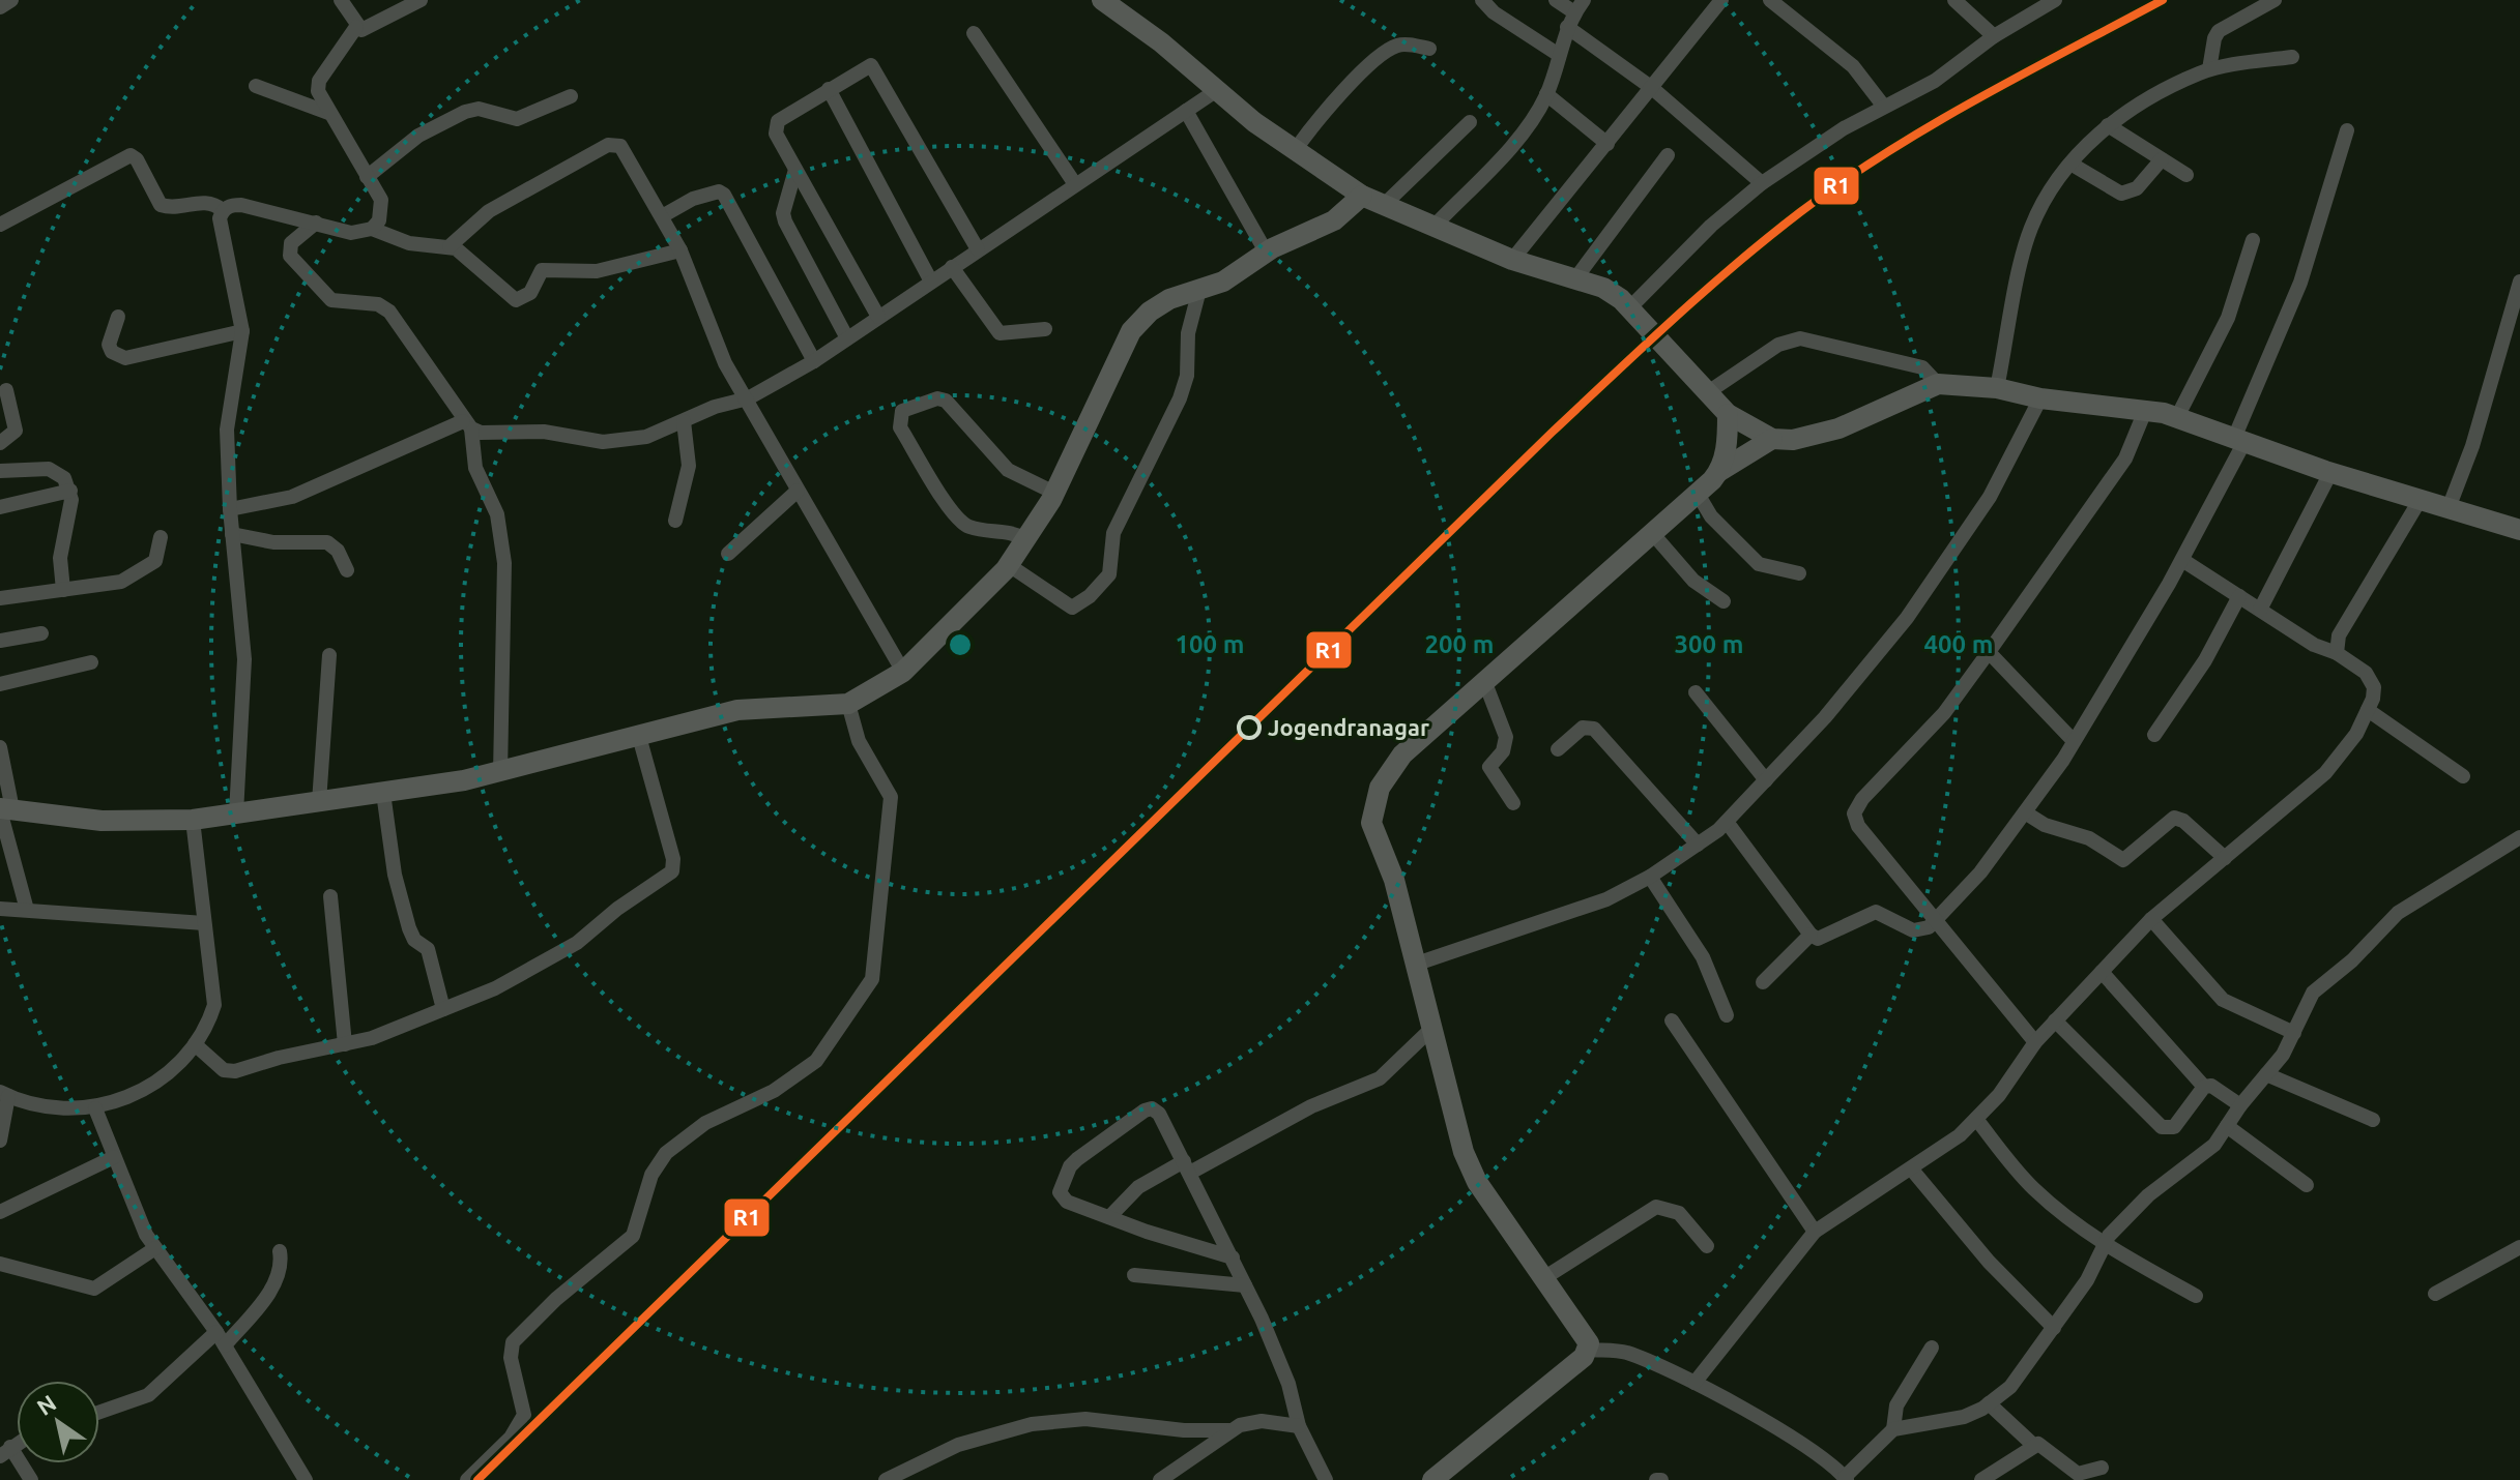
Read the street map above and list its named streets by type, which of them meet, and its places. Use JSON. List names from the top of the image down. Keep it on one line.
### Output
{"places":["Jogendranagar"],"lines":["transit line R1"],"north":"top left","rings":["100 m","200 m","300 m","400 m"]}
